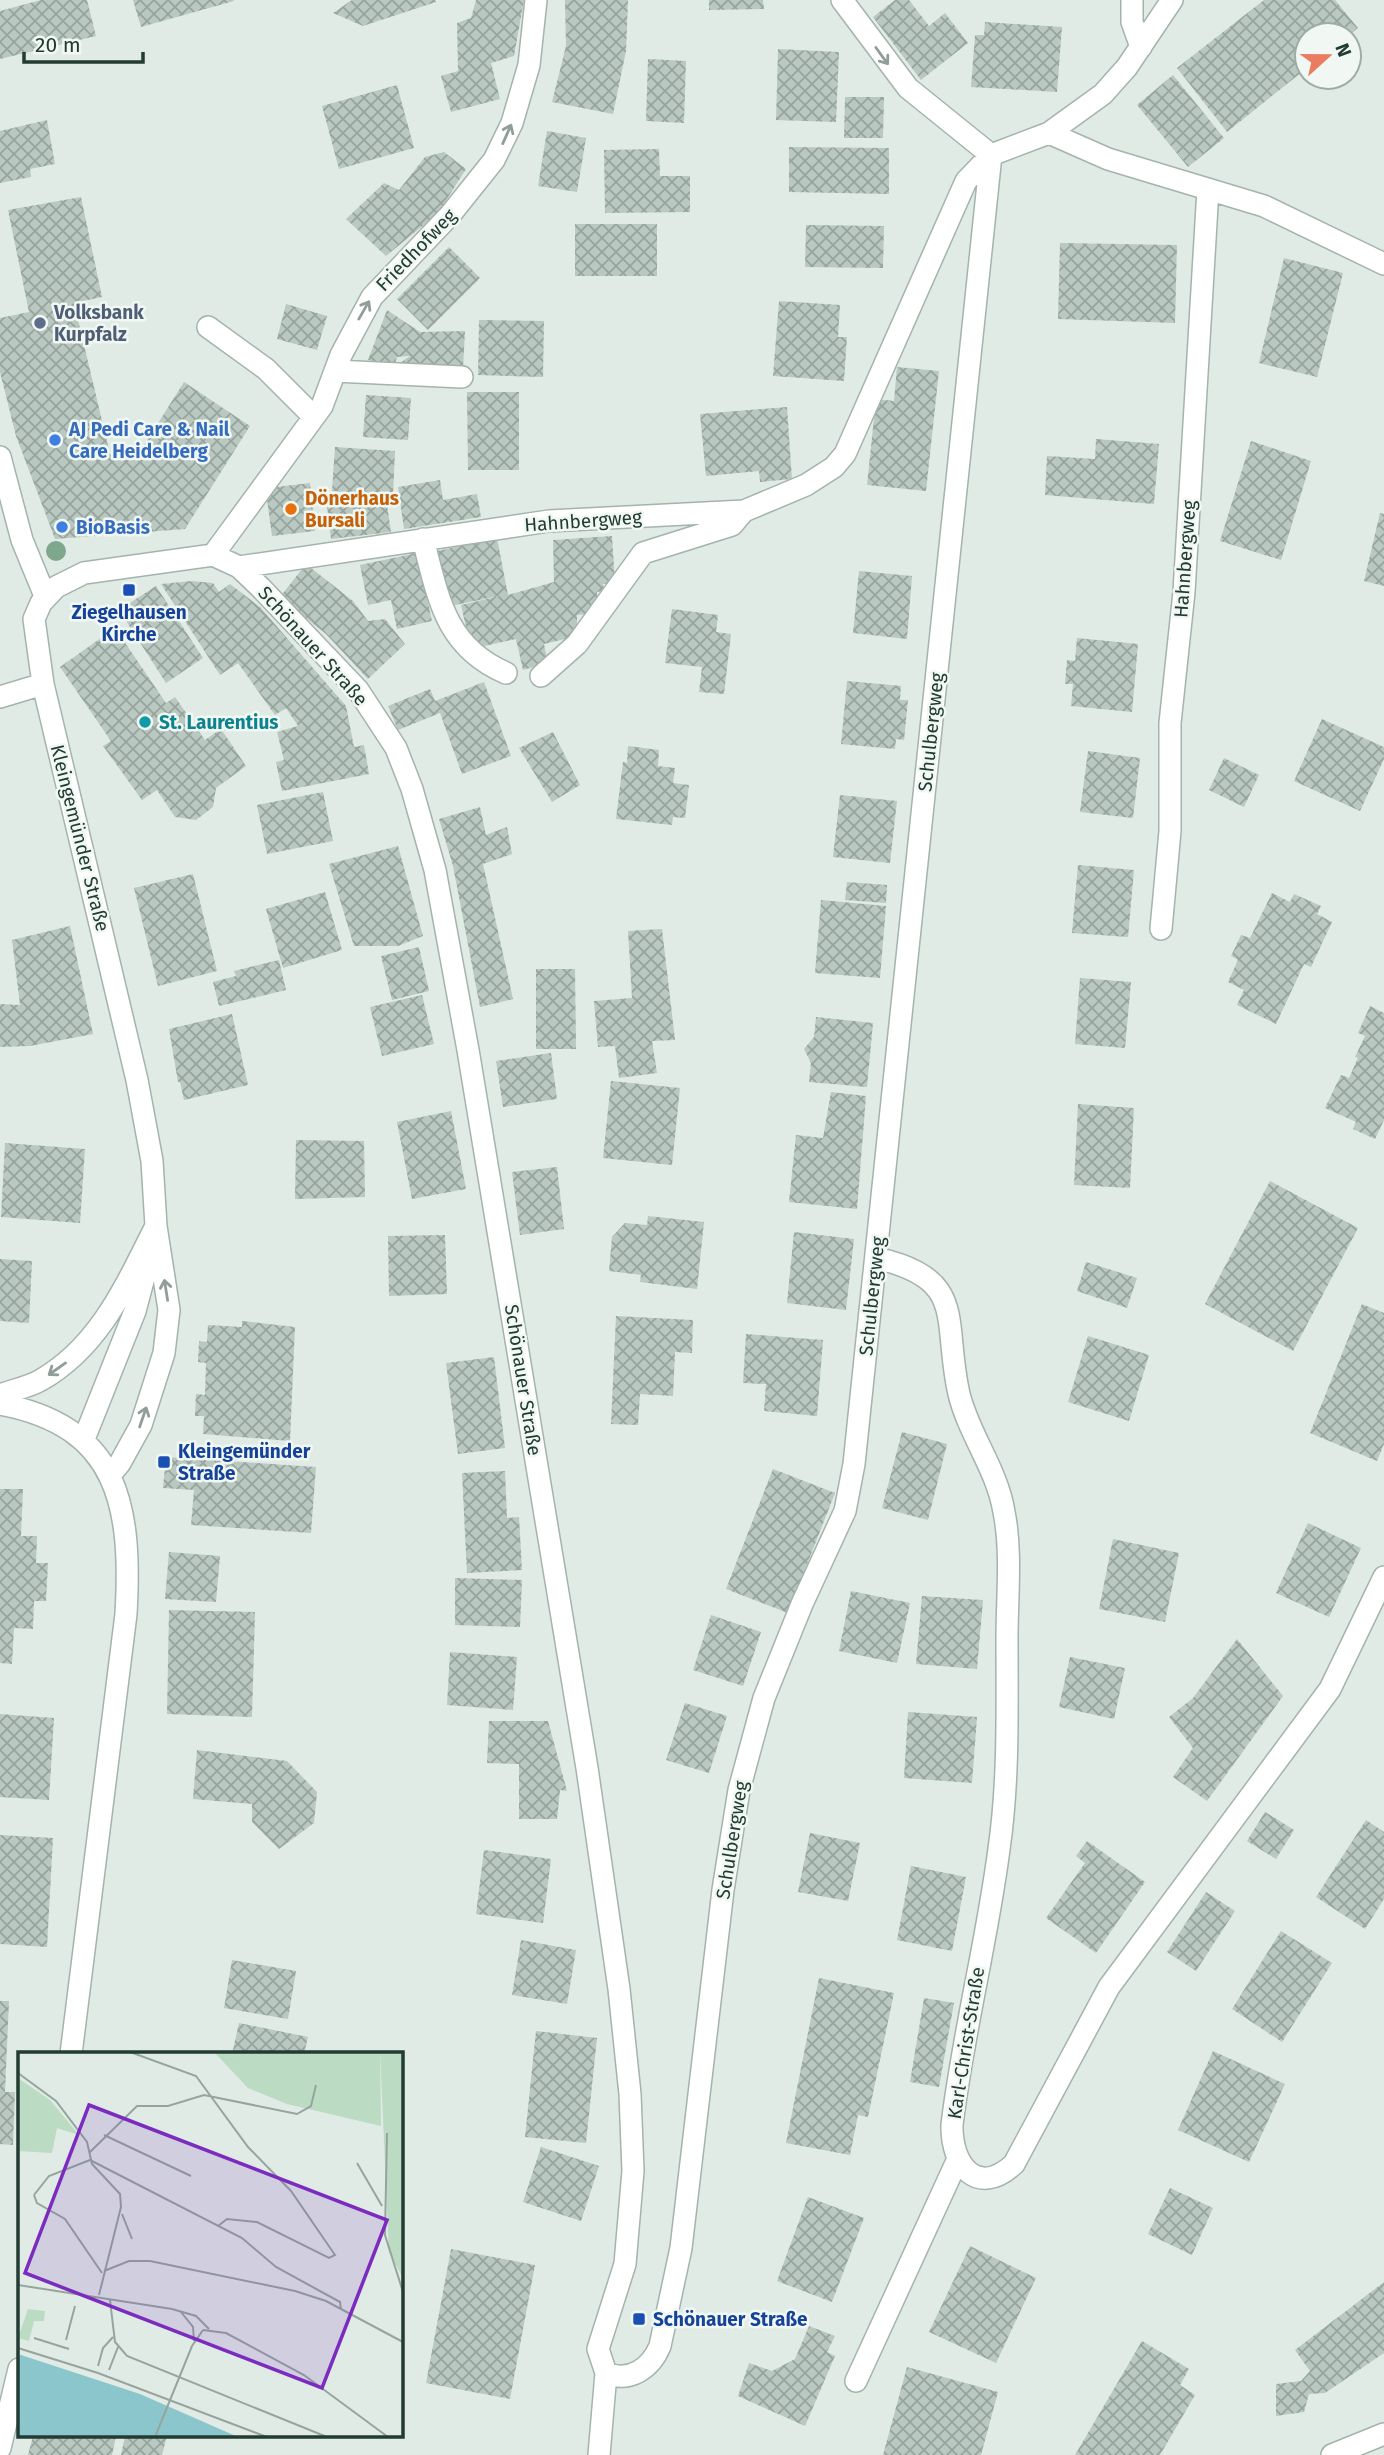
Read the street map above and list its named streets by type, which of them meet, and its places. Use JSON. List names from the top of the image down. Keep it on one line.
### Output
{"streets":{"street":["Friedhofweg","Hahnbergweg","Schönauer Straße","Schulbergweg","Kleingemünder Straße","Karl-Christ-Straße"]},"crossings":[["Friedhofweg","Schönauer Straße"],["Hahnbergweg","Schönauer Straße"],["Hahnbergweg","Schulbergweg"],["Schönauer Straße","Schulbergweg"],["Schulbergweg","Karl-Christ-Straße"]],"one_way":["Friedhofweg"],"places":{"other":["Volksbank Kurpfalz","AJ Pedi Care & Nail Care Heidelberg","Dönerhaus Bursali","BioBasis","St. Laurentius"],"transit":["Ziegelhausen Kirche","Kleingemünder Straße","Schönauer Straße"]},"scale_bar":"20 m","north":"right"}
